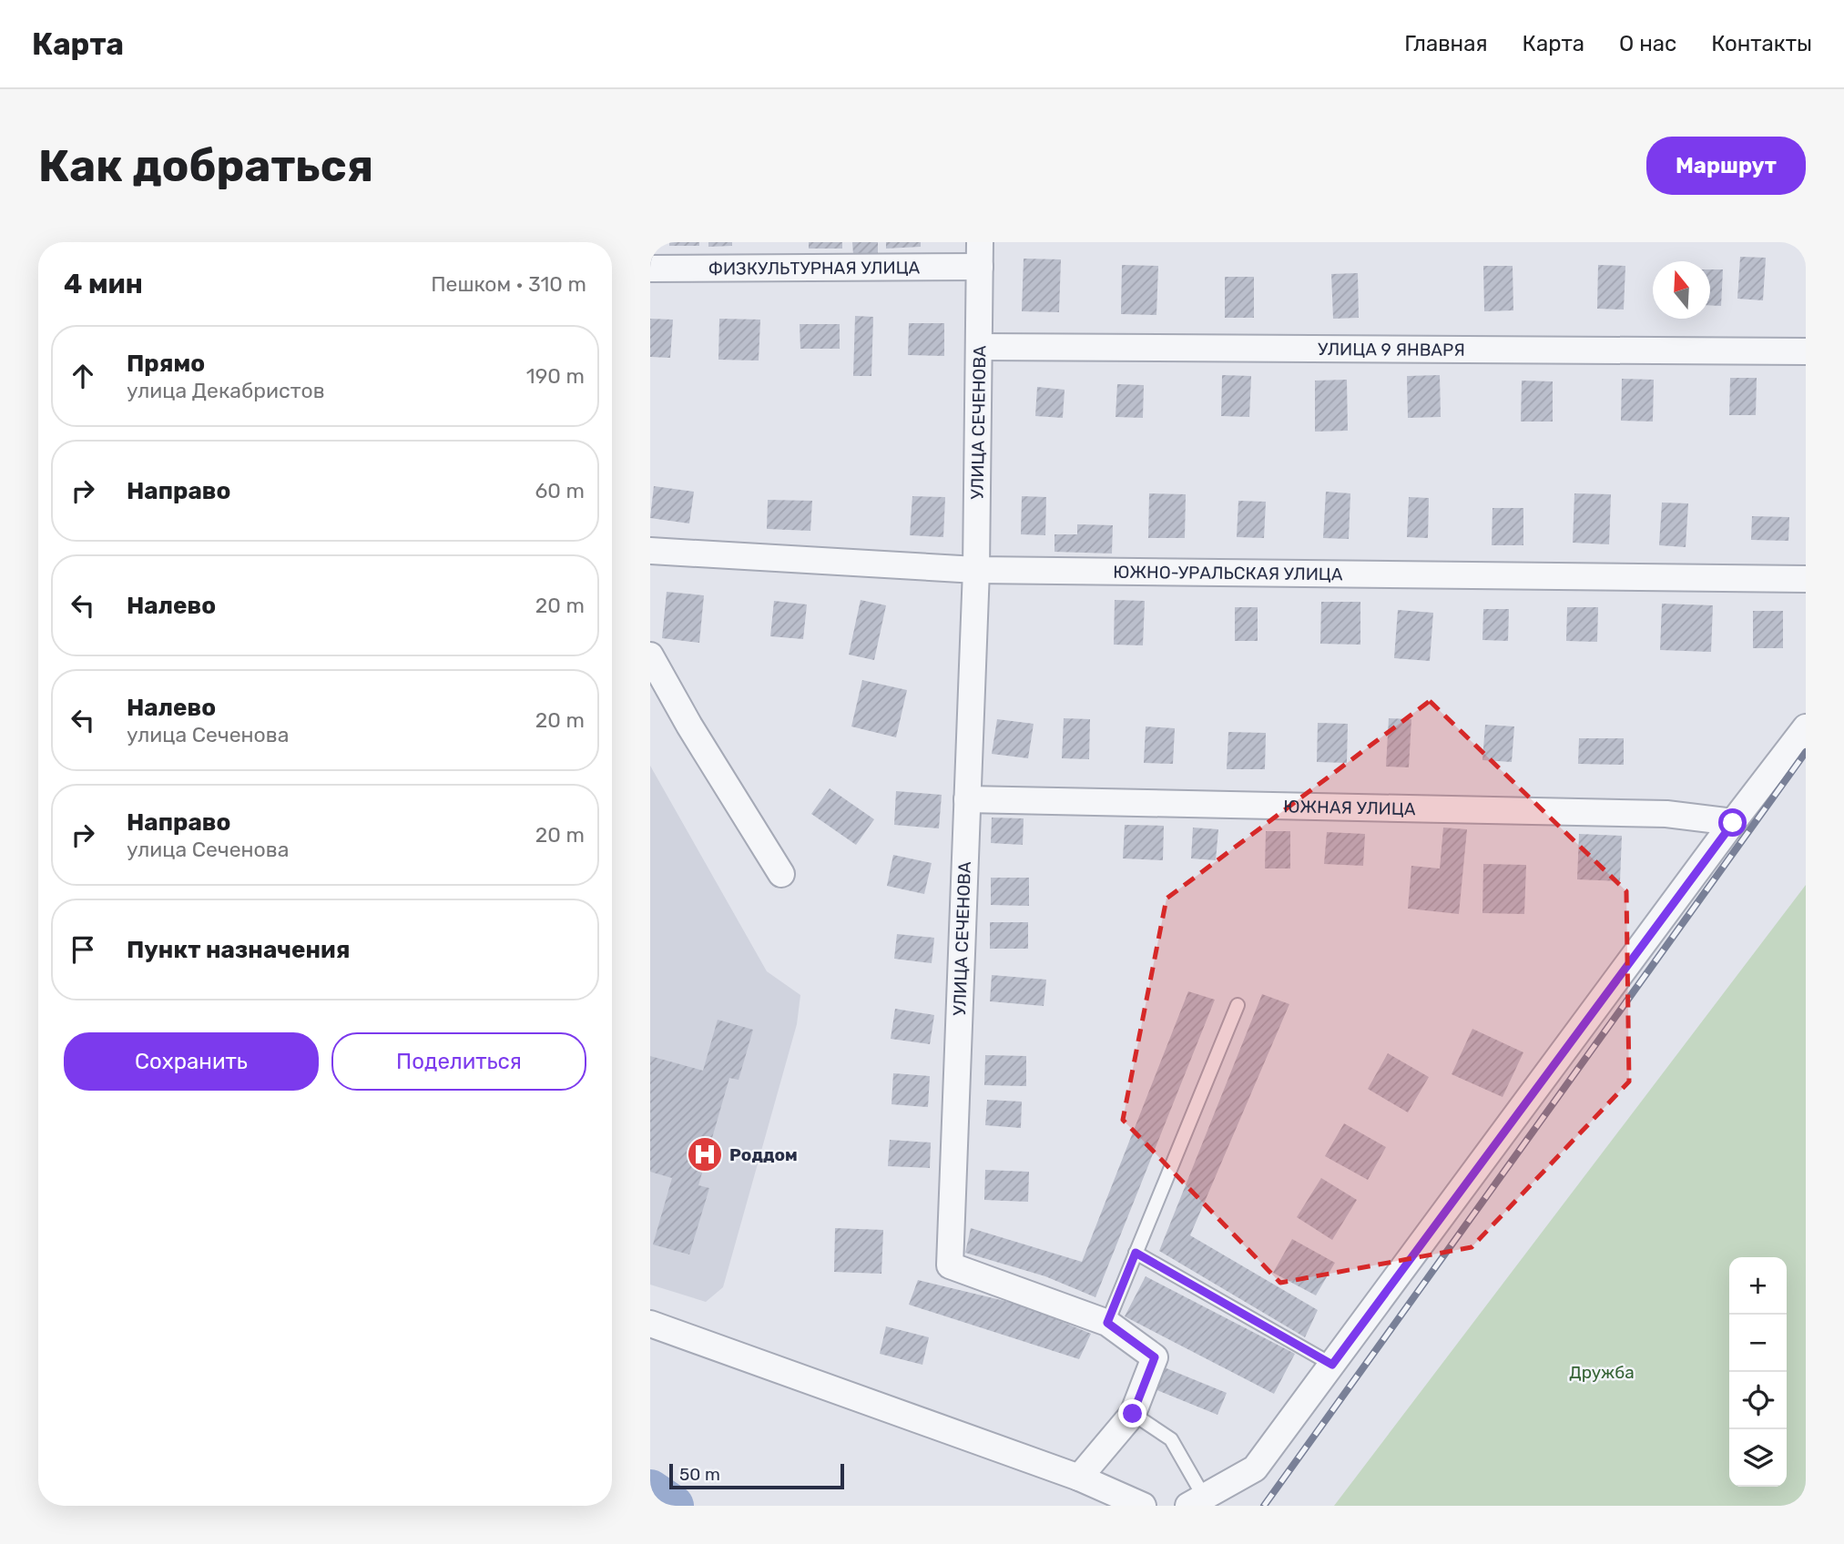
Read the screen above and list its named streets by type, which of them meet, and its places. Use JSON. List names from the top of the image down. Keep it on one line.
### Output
{"streets":{"street":["ФИЗКУЛЬТУРНАЯ УЛИЦА","УЛИЦА 9 ЯНВАРЯ","УЛИЦА СЕЧЕНОВА","ЮЖНО-УРАЛЬСКАЯ УЛИЦА","ЮЖНАЯ УЛИЦА"]},"crossings":[["ФИЗКУЛЬТУРНАЯ УЛИЦА","УЛИЦА СЕЧЕНОВА"],["УЛИЦА 9 ЯНВАРЯ","УЛИЦА СЕЧЕНОВА"],["УЛИЦА СЕЧЕНОВА","ЮЖНО-УРАЛЬСКАЯ УЛИЦА"],["УЛИЦА СЕЧЕНОВА","ЮЖНАЯ УЛИЦА"]],"parks":["Дружба"],"places":{"hospital":["Роддом"]},"scale_bar":"50 m","north":"top","page":{"header":"Карта","nav":["Главная","Карта","О нас","Контакты"],"buttons":["Маршрут",["Сохранить","Поделиться"]],"title":"Как добраться","heading":["4 мин","Пешком · 310 m"],"list":[["Прямо","улица Декабристов","190 m"],["Направо","60 m"],["Налево","20 m"],["Налево","улица Сеченова","20 m"],["Направо","улица Сеченова","20 m"],"Пункт назначения"],"map_buttons":["+","−"],"scale":"50 m"}}
